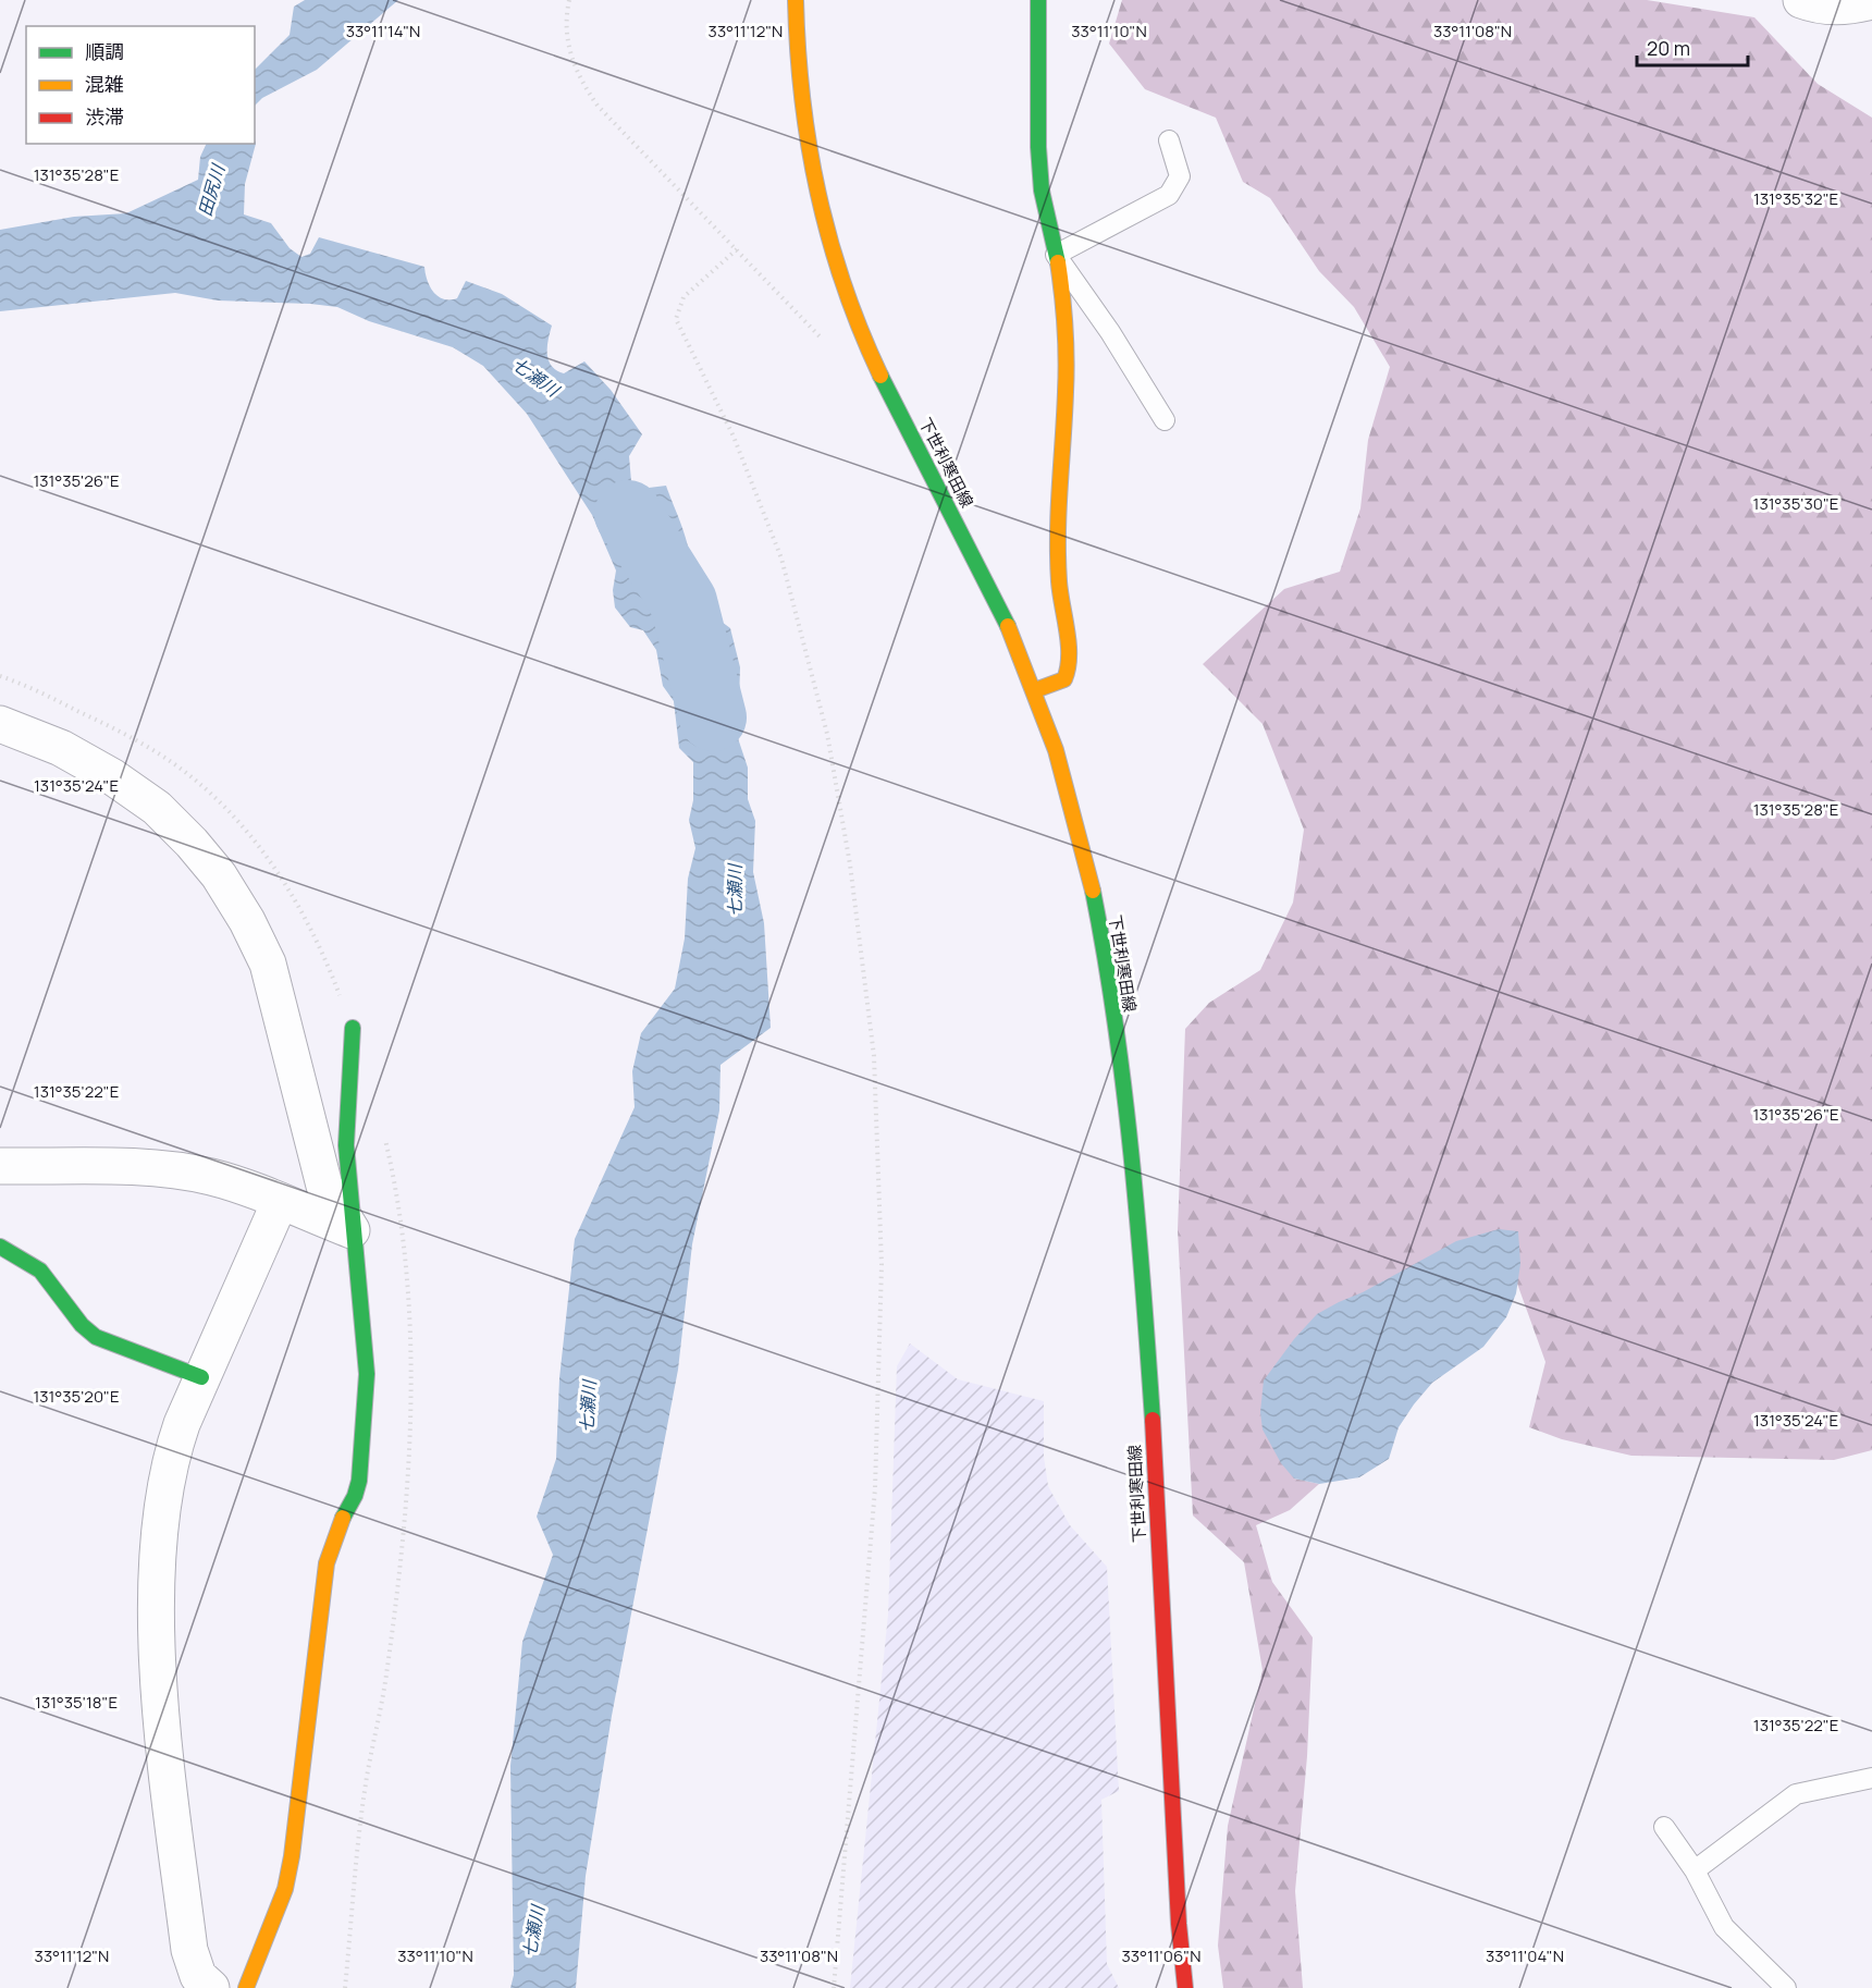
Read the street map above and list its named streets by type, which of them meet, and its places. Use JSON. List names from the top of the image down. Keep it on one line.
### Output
{"streets":{"main road":["下世利寒田線"]},"water":["田尻川","七瀬川"],"legend":["順調","混雑","渋滞"],"scale_bar":"20 m","coordinates":["33°11'14\"N","33°11'12\"N","33°11'10\"N","33°11'08\"N","131°35'28\"E","131°35'32\"E","131°35'26\"E","131°35'30\"E","131°35'24\"E","131°35'22\"E","131°35'20\"E","131°35'18\"E","33°11'06\"N","33°11'04\"N"]}
